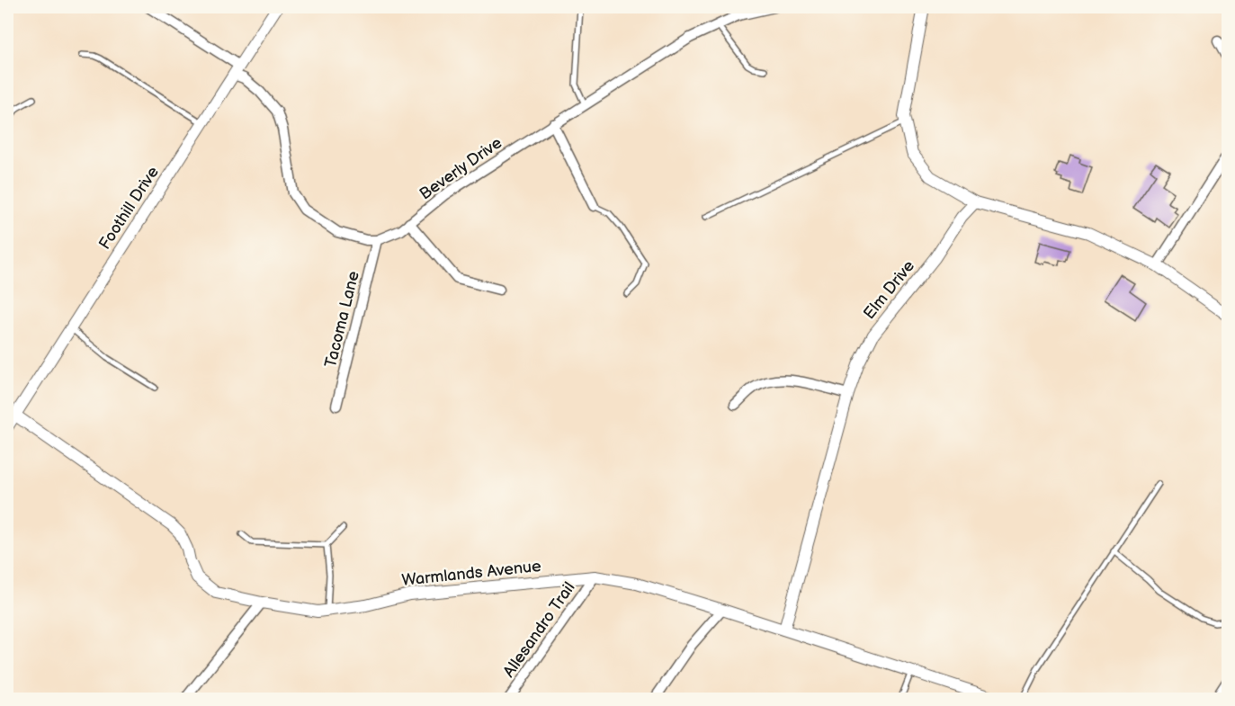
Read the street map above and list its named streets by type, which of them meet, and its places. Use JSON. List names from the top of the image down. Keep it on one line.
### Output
{"streets":{"street":["Beverly Drive","Foothill Drive","Elm Drive","Tacoma Lane","Warmlands Avenue","Allesandro Trail"]},"crossings":[["Beverly Drive","Tacoma Lane"],["Foothill Drive","Warmlands Avenue"],["Elm Drive","Warmlands Avenue"],["Warmlands Avenue","Allesandro Trail"]]}
